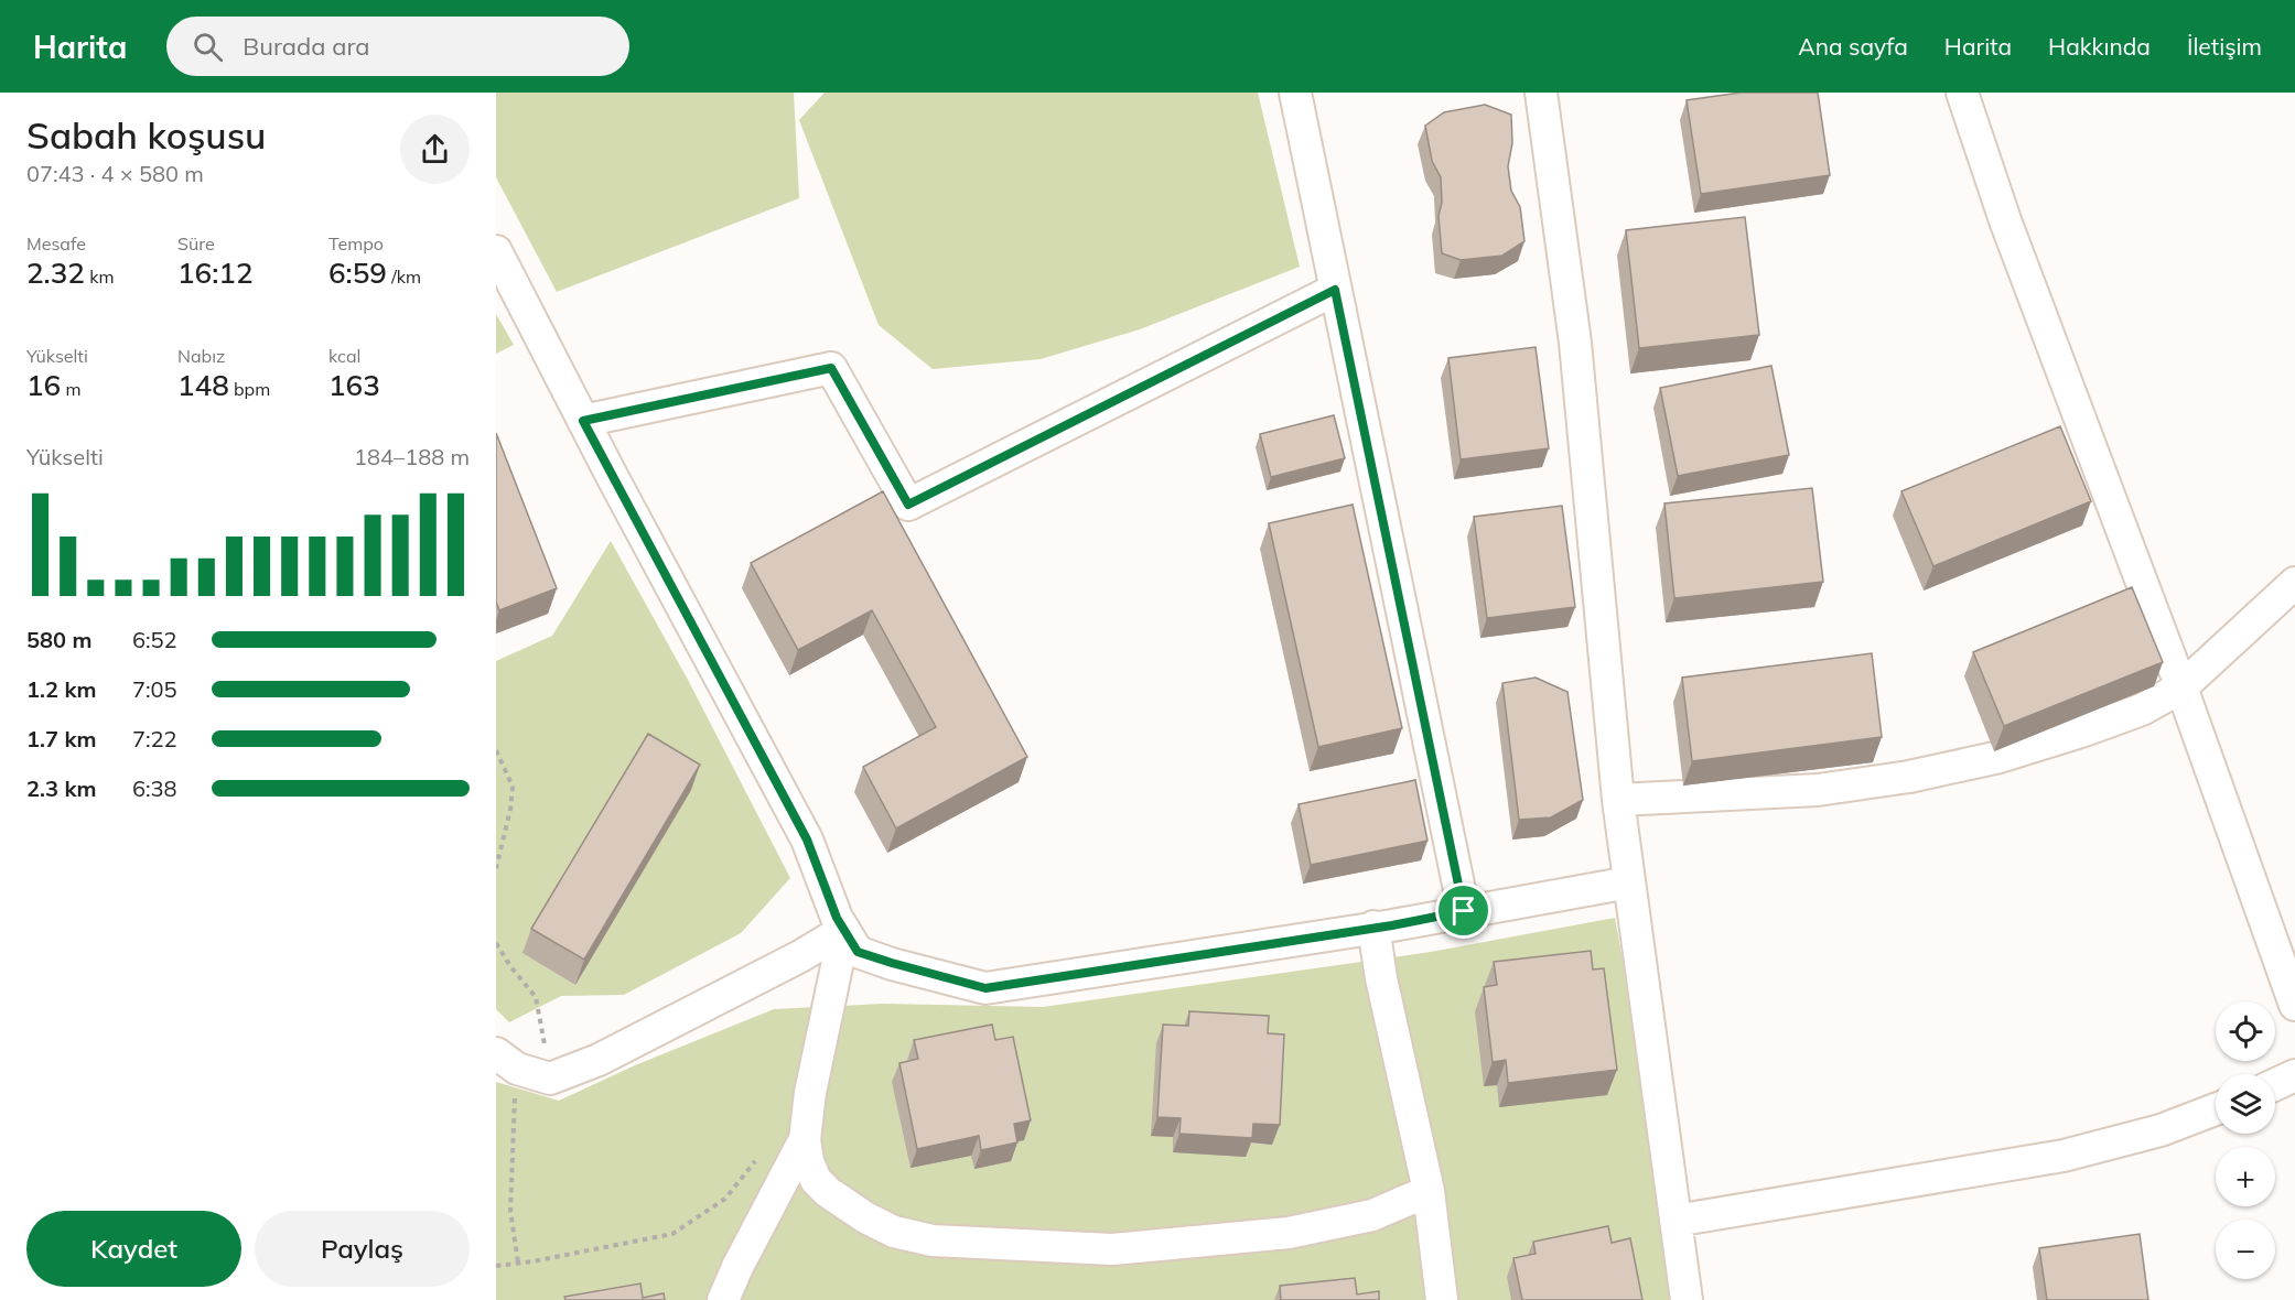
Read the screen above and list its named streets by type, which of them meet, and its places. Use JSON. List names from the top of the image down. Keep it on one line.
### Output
{"page":{"header":"Harita","search":"Burada ara","nav":["Ana sayfa","Harita","Hakkında","İletişim"],"heading":["Sabah koşusu","07:43 · 4 × 580 m"],"stats":[["Mesafe","2.32 km"],["Süre","16:12"],["Tempo","6:59 /km"],["Yükselti","16 m"],["Nabız","148 bpm"],["kcal","163"]],"chart":["Yükselti","184–188 m"],"list":[{"name":"580 m","note":"6:52"},{"name":"1.2 km","note":"7:05"},{"name":"1.7 km","note":"7:22"},{"name":"2.3 km","note":"6:38"}],"map_buttons":["+","−"],"buttons":["Kaydet","Paylaş"]}}
